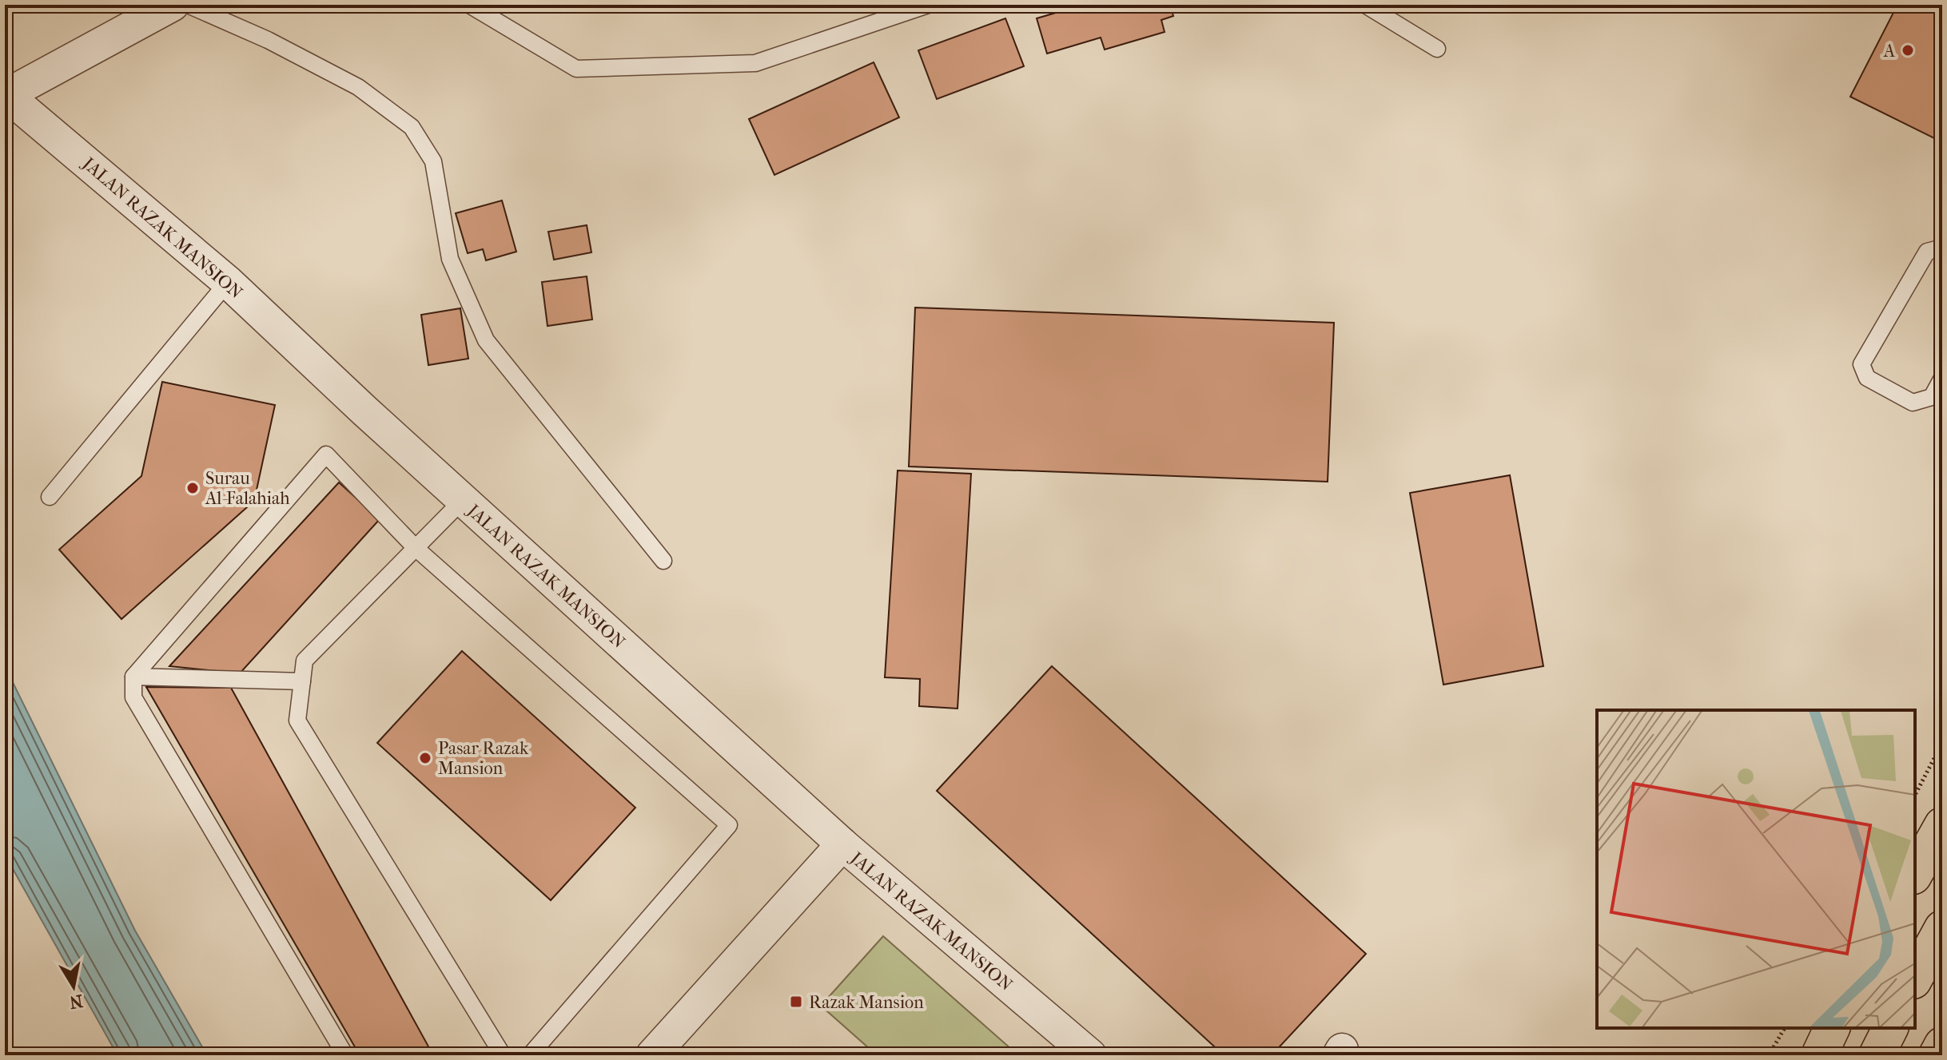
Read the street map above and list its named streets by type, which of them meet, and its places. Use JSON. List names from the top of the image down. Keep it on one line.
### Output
{"streets":{"street":["JALAN RAZAK MANSION"]},"places":{"other":["A","Surau Al-Falahiah","Pasar Razak Mansion"],"transit":["Razak Mansion"]},"north":"bottom"}
